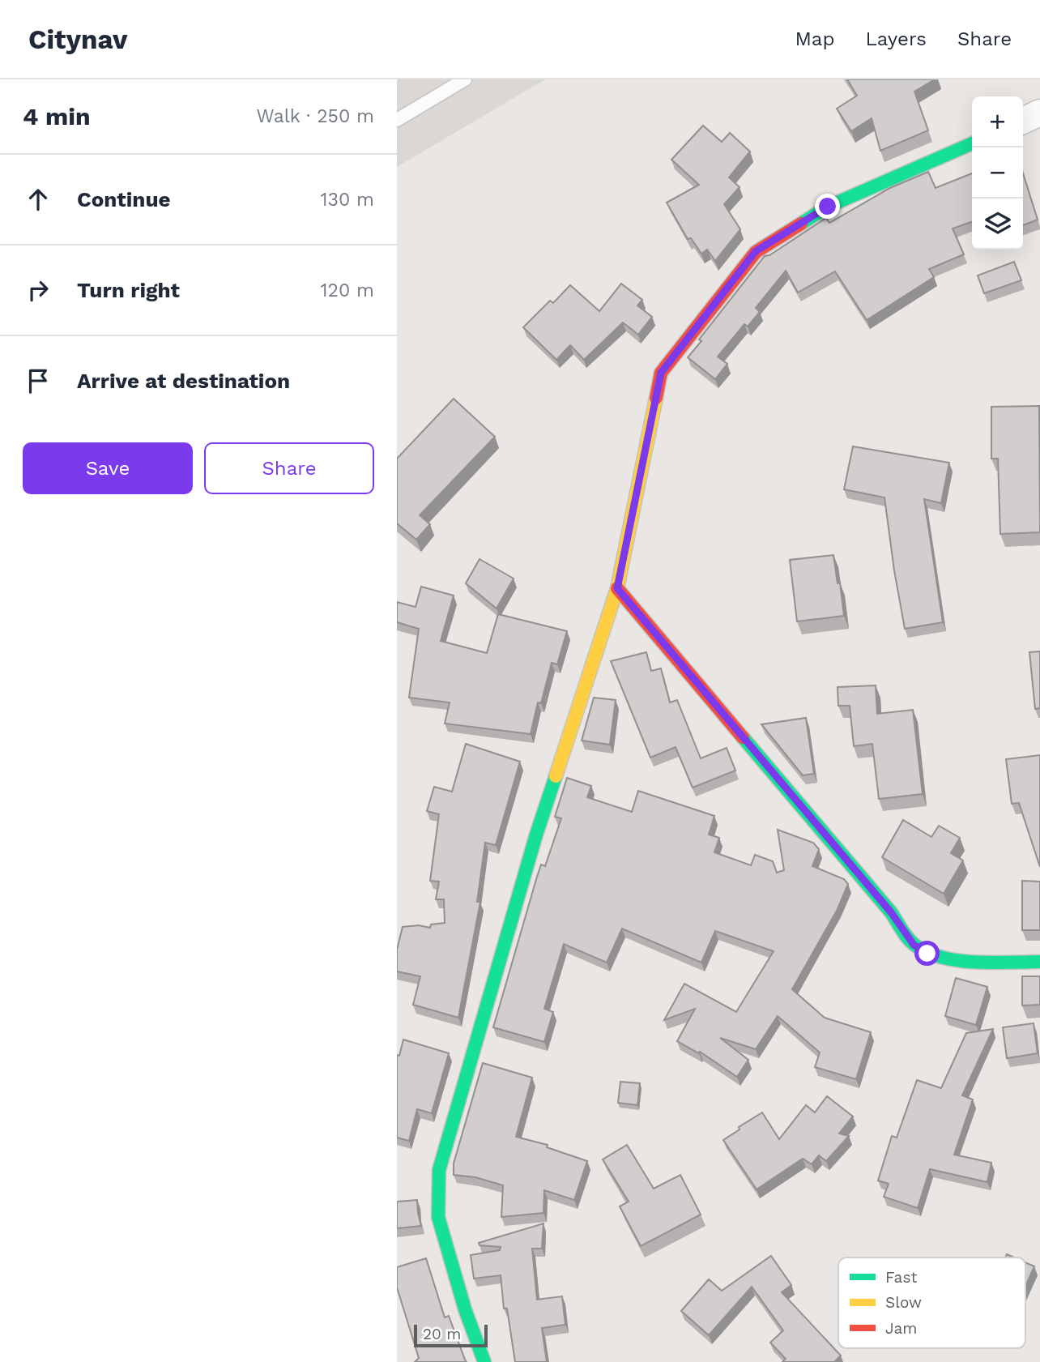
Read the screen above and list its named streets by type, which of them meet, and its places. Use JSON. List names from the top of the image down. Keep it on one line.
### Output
{"legend":["Fast","Slow","Jam"],"scale_bar":"20 m","page":{"header":"Citynav","nav":["Map","Layers","Share"],"heading":["4 min","Walk · 250 m"],"map_buttons":["+","−"],"list":[["Continue","130 m"],["Turn right","120 m"],"Arrive at destination"],"buttons":["Save","Share"],"scale":"20 m"}}
